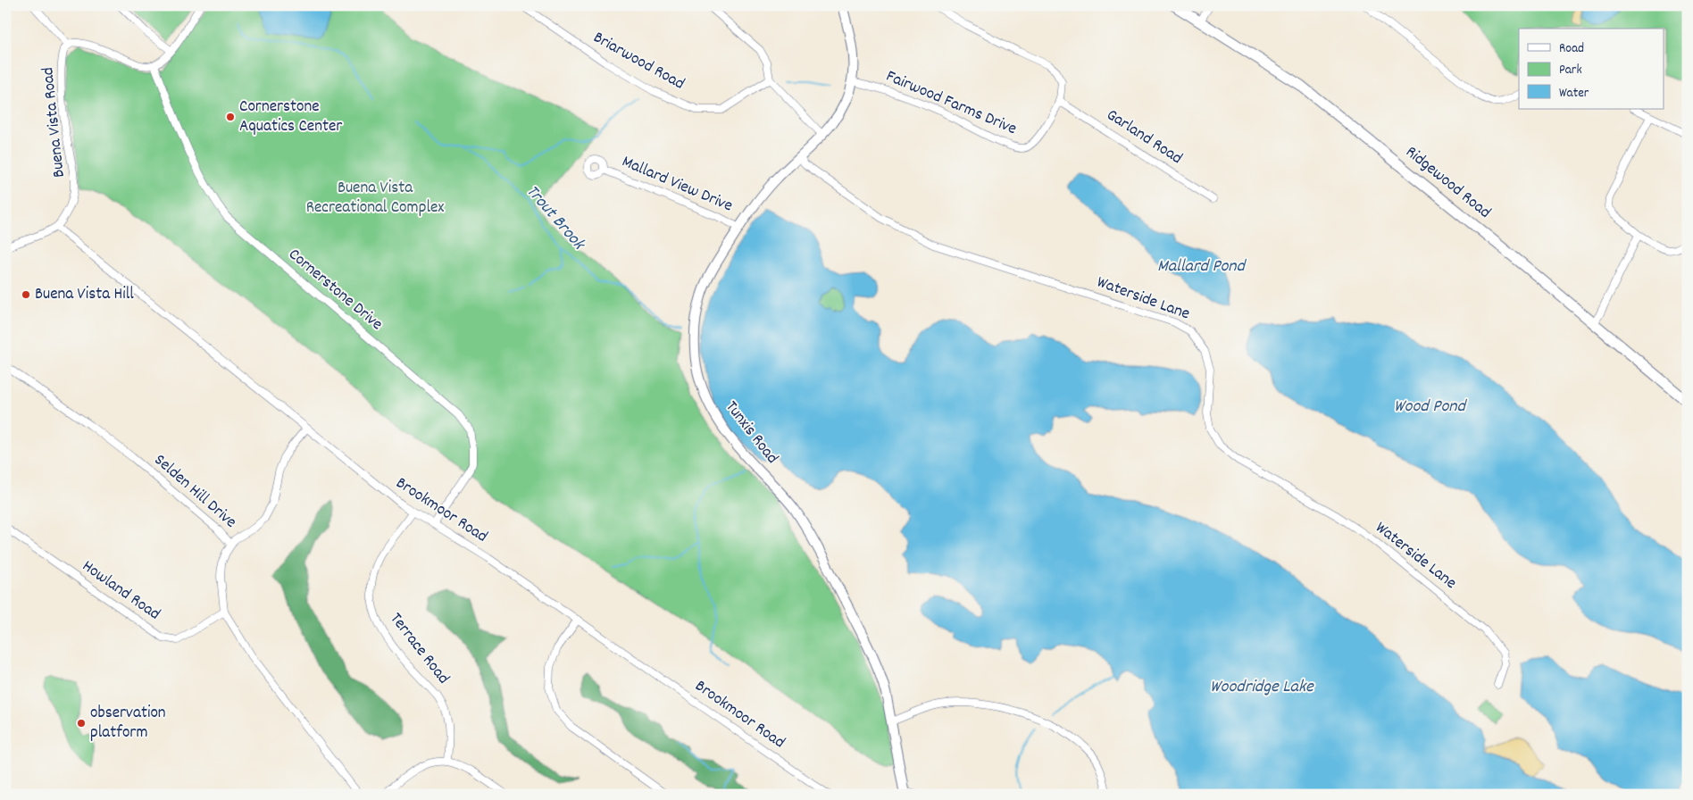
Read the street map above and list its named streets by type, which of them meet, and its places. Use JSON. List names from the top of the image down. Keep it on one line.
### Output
{"streets":{"main road":["Ridgewood Road"],"street":["Briarwood Road","Fairwood Farms Drive","Buena Vista Road","Garland Road","Mallard View Drive","Cornerstone Drive","Waterside Lane","Tunxis Road","Selden Hill Drive","Brookmoor Road","Howland Road","Terrace Road"]},"crossings":[["Fairwood Farms Drive","Garland Road"],["Fairwood Farms Drive","Tunxis Road"],["Buena Vista Road","Cornerstone Drive"],["Buena Vista Road","Brookmoor Road"],["Mallard View Drive","Tunxis Road"],["Cornerstone Drive","Brookmoor Road"],["Waterside Lane","Tunxis Road"],["Selden Hill Drive","Howland Road"],["Brookmoor Road","Terrace Road"]],"water":["Trout Brook","Mallard Pond","Wood Pond","Woodridge Lake"],"parks":["Buena Vista Recreational Complex"],"places":["Cornerstone Aquatics Center","Buena Vista Hill","observation platform"],"legend":["Road","Park","Water"]}
